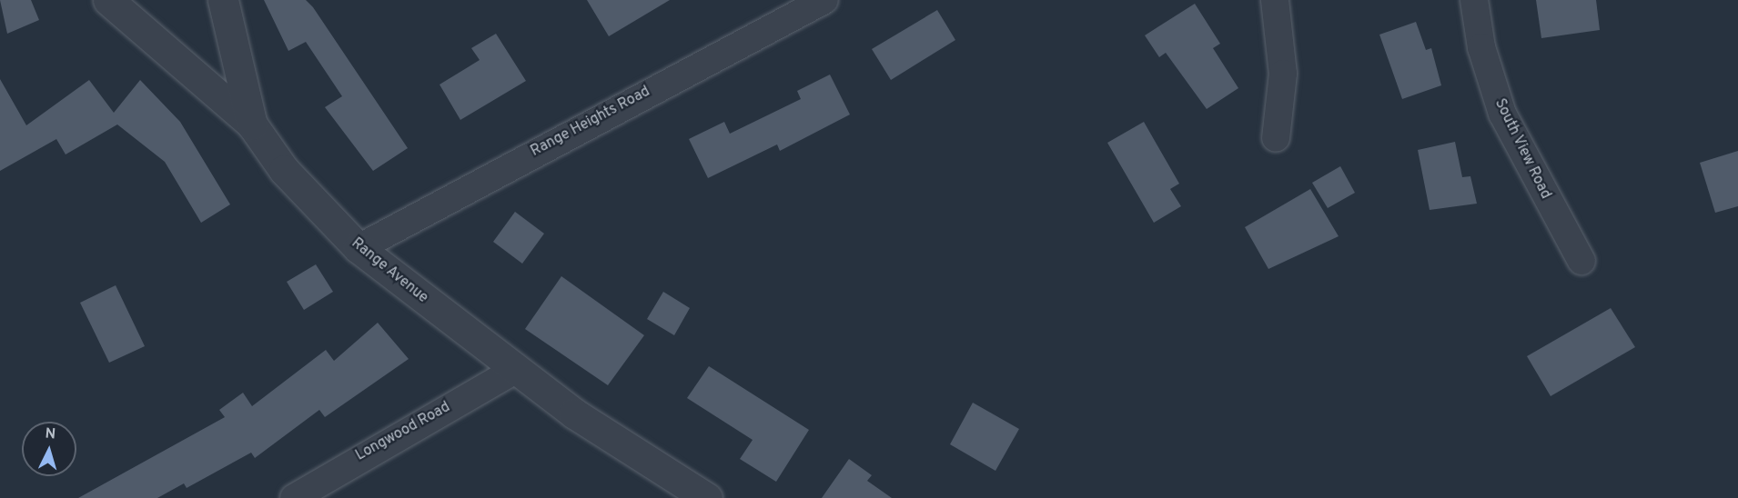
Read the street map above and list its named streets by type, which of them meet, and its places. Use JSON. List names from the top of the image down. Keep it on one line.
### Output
{"streets":{"street":["Range Heights Road","South View Road","Range Avenue","Longwood Road"]},"crossings":[["Range Heights Road","Range Avenue"],["Range Avenue","Longwood Road"]],"north":"top"}
